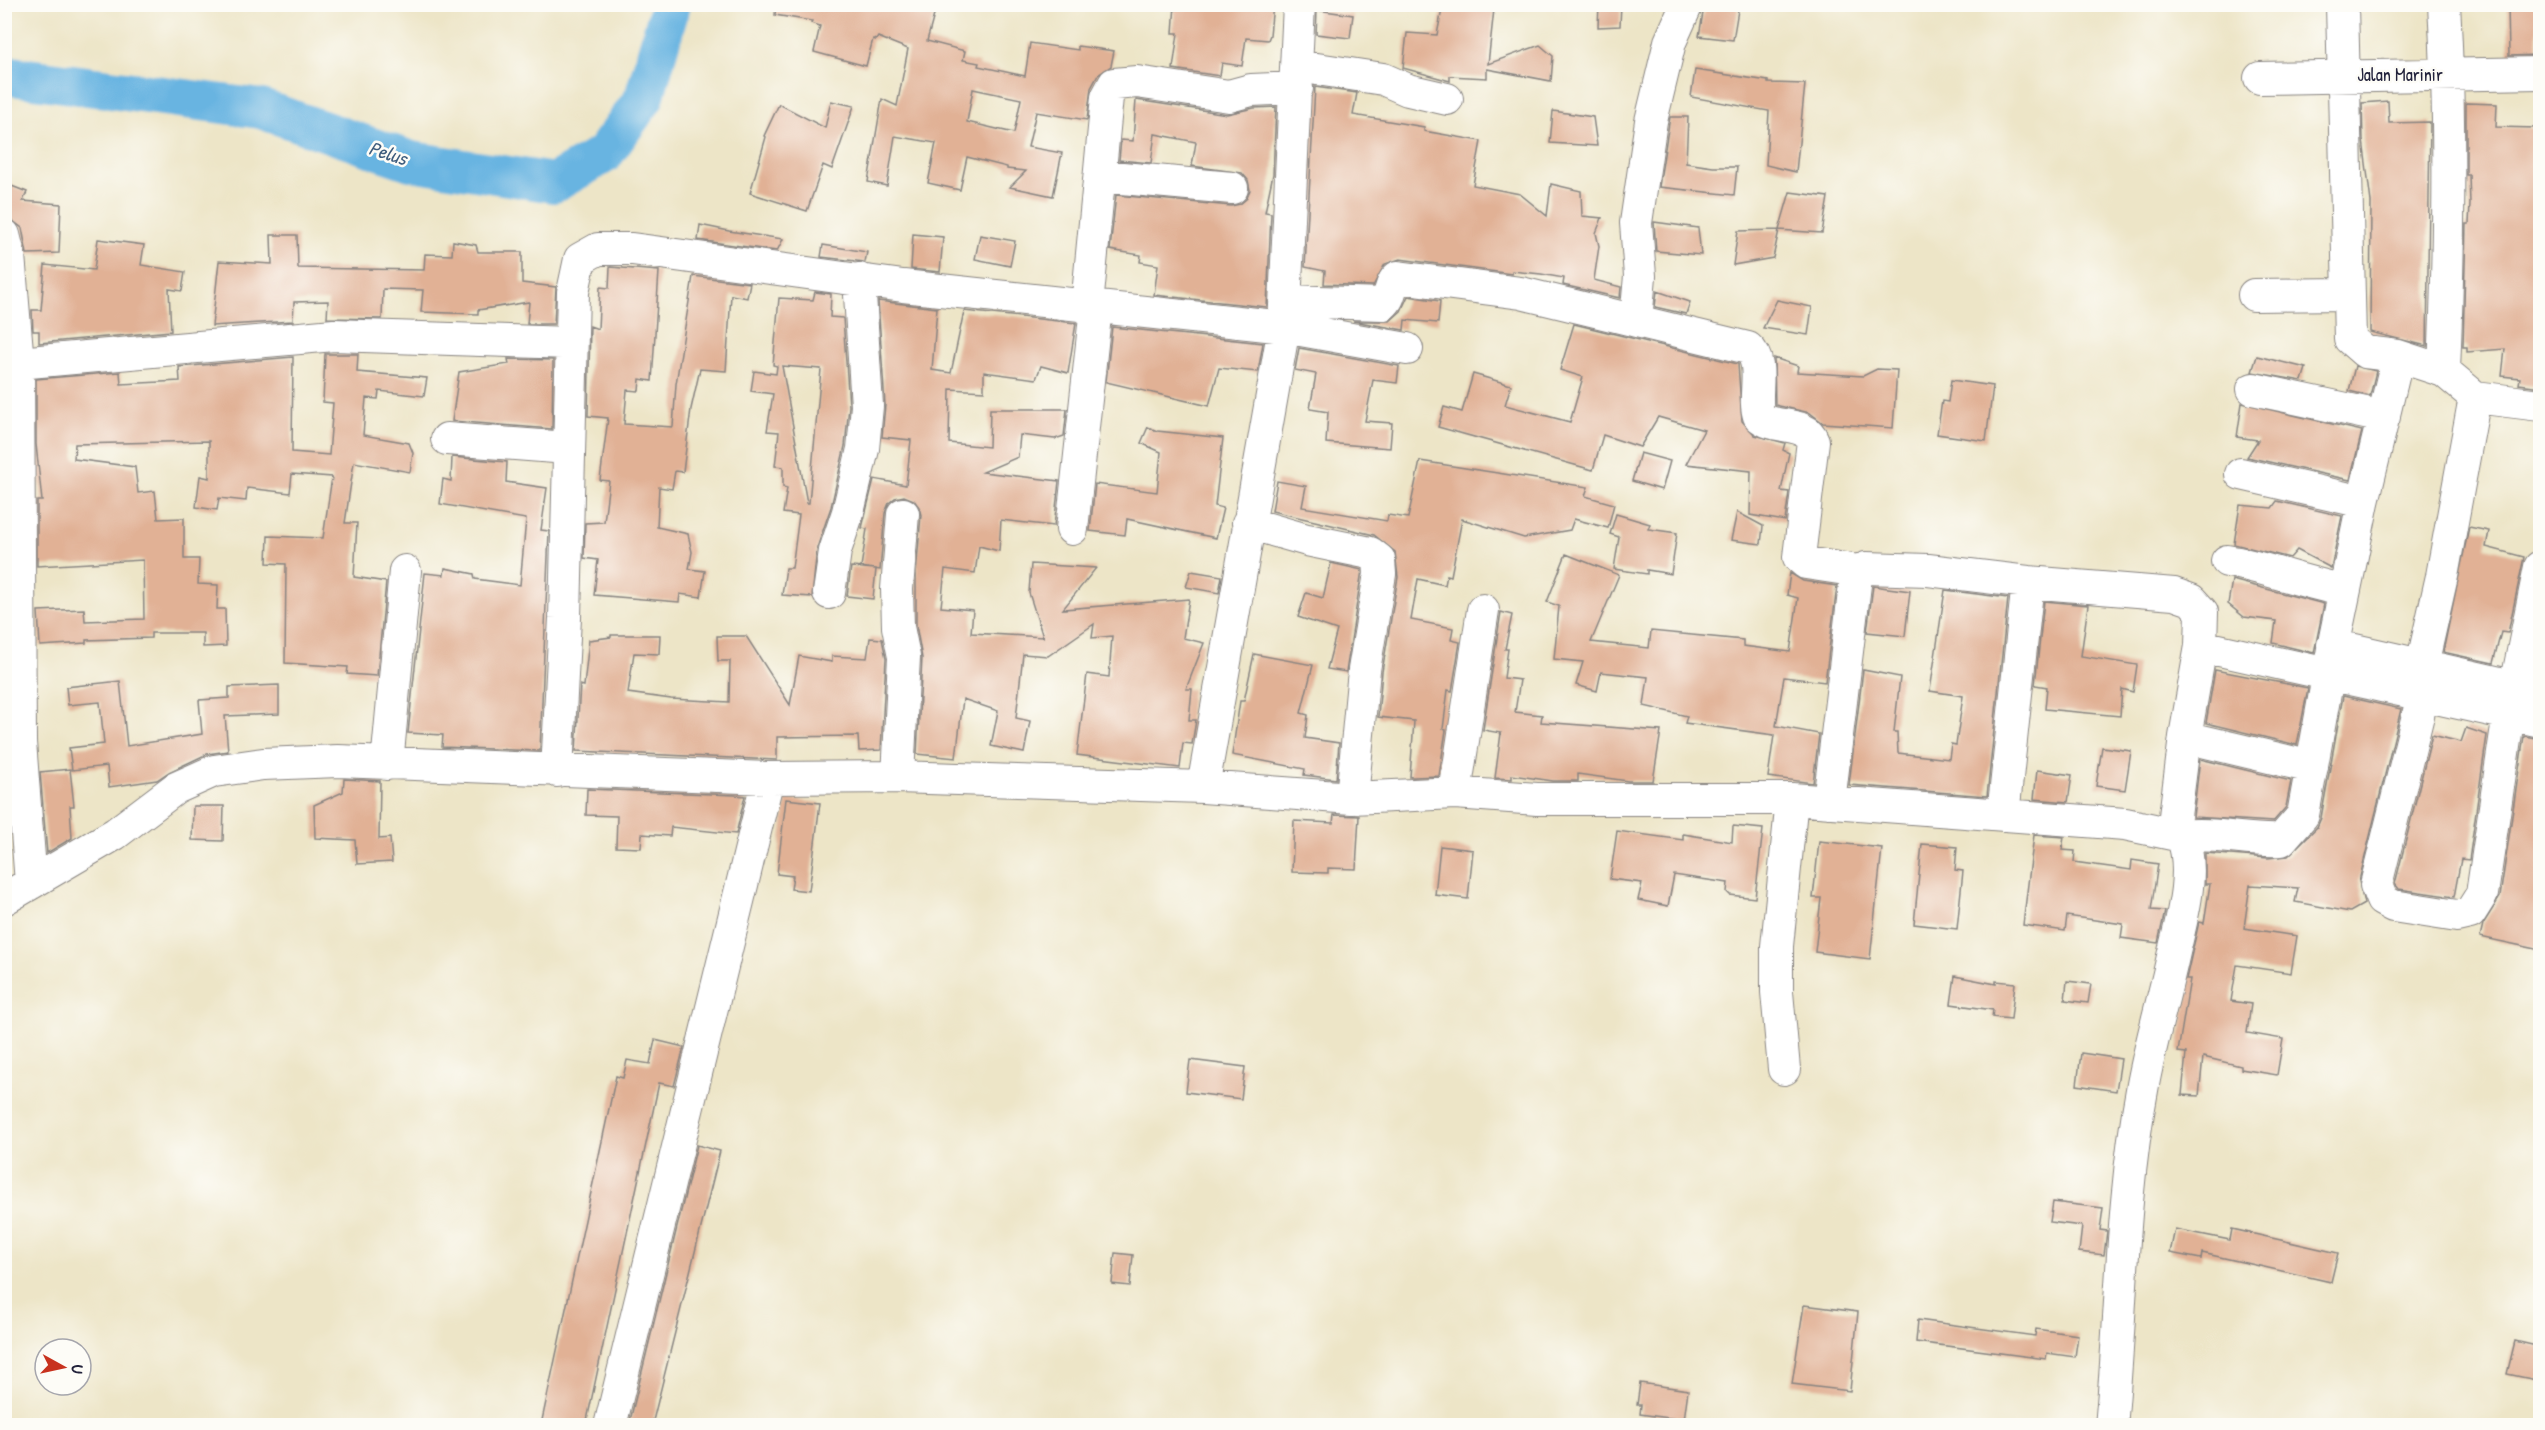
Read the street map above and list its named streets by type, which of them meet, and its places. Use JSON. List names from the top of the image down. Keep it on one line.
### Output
{"streets":{"street":["Jalan Marinir"]},"water":["Pelus"],"north":"right"}
